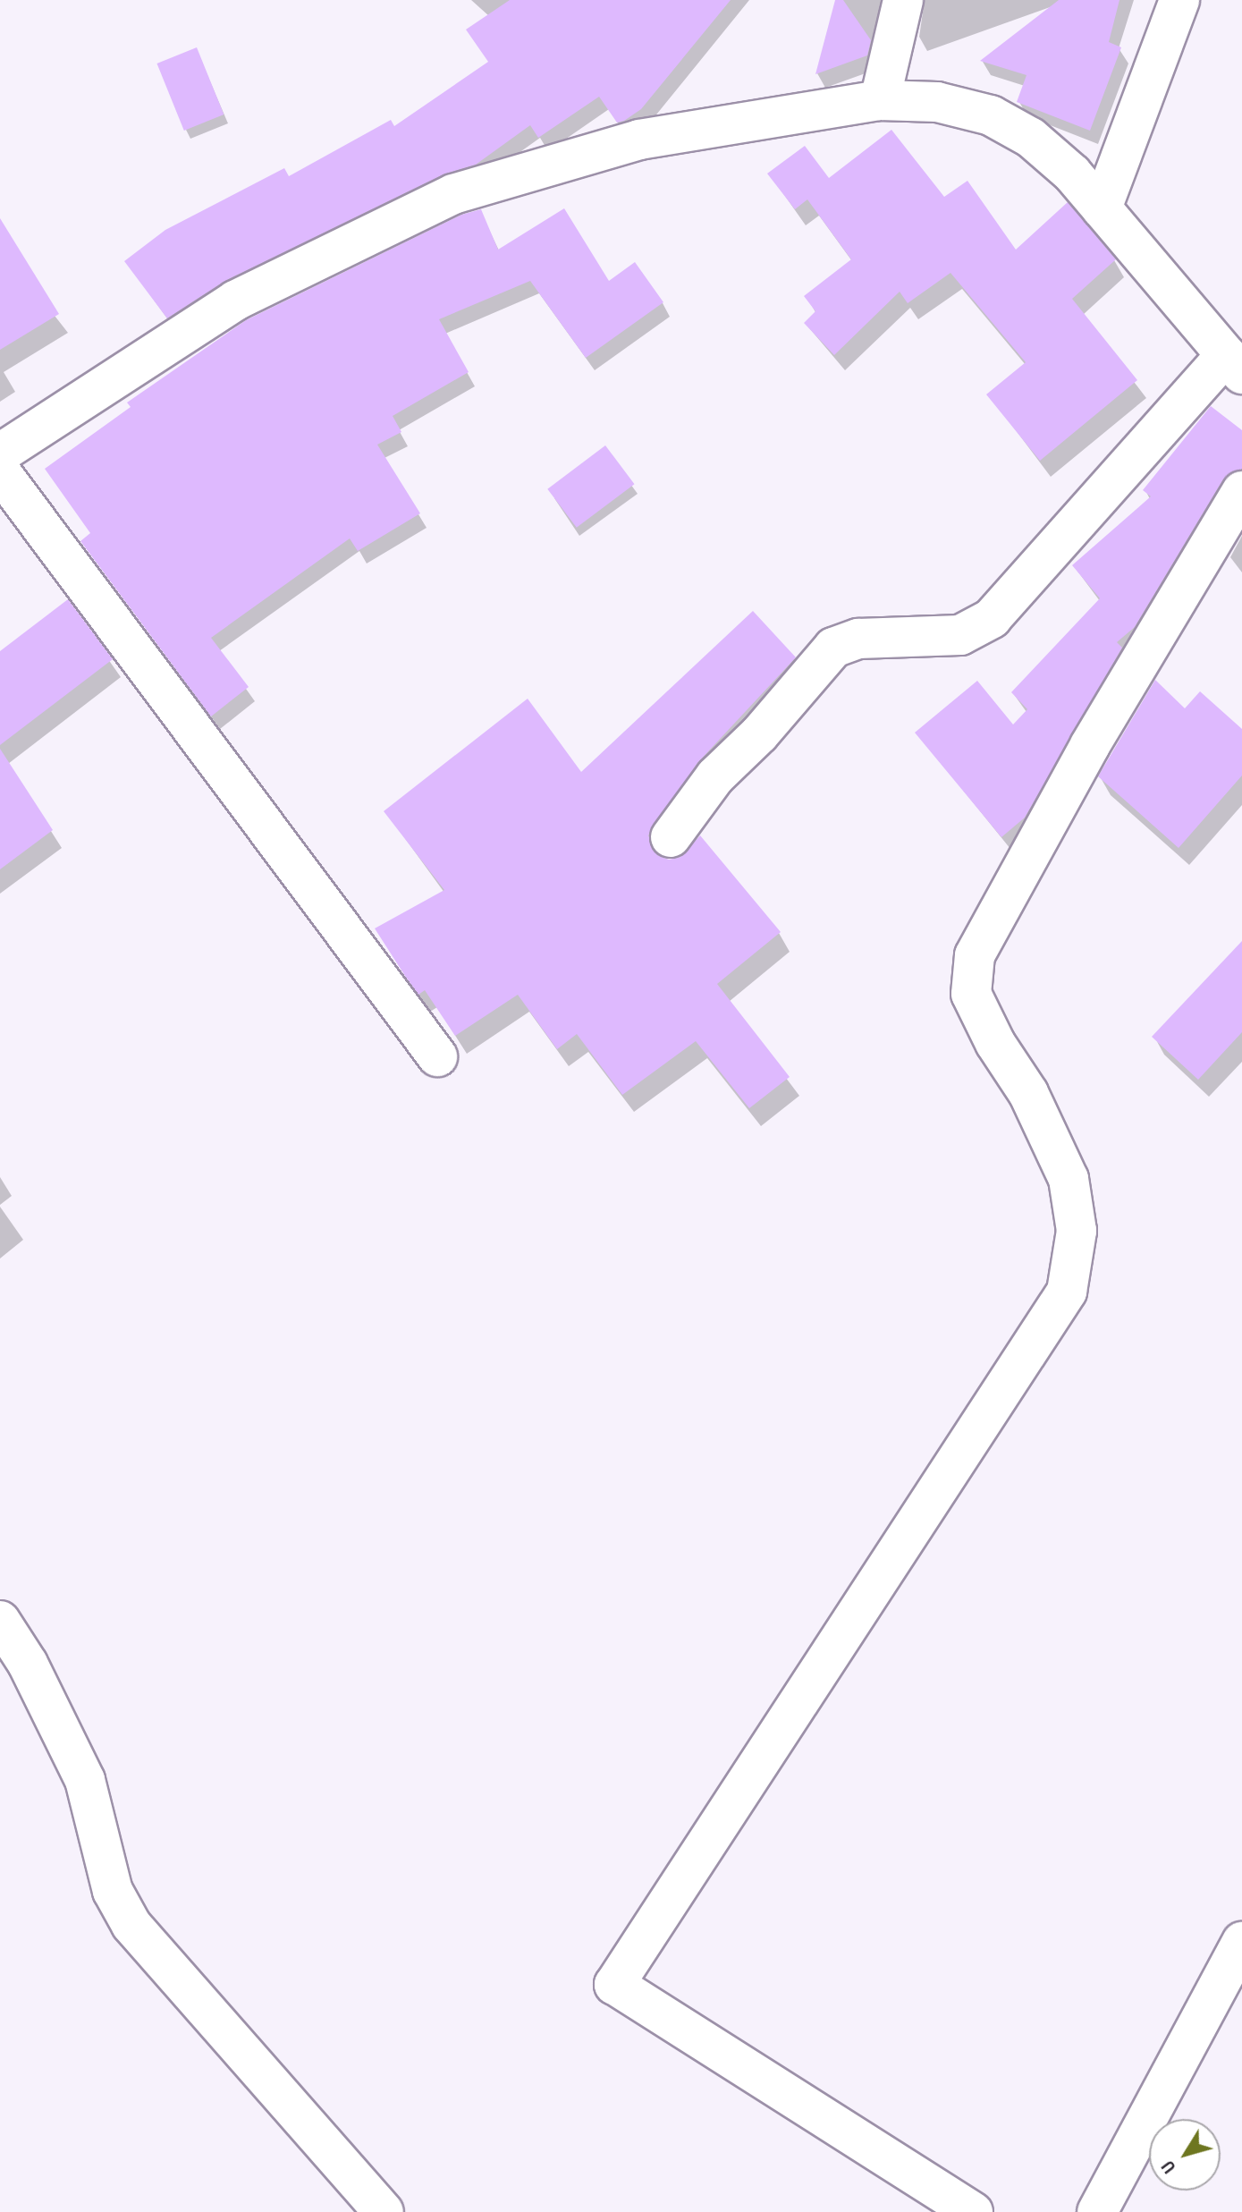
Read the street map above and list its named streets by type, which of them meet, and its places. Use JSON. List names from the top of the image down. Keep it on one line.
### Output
{"north":"bottom left"}
